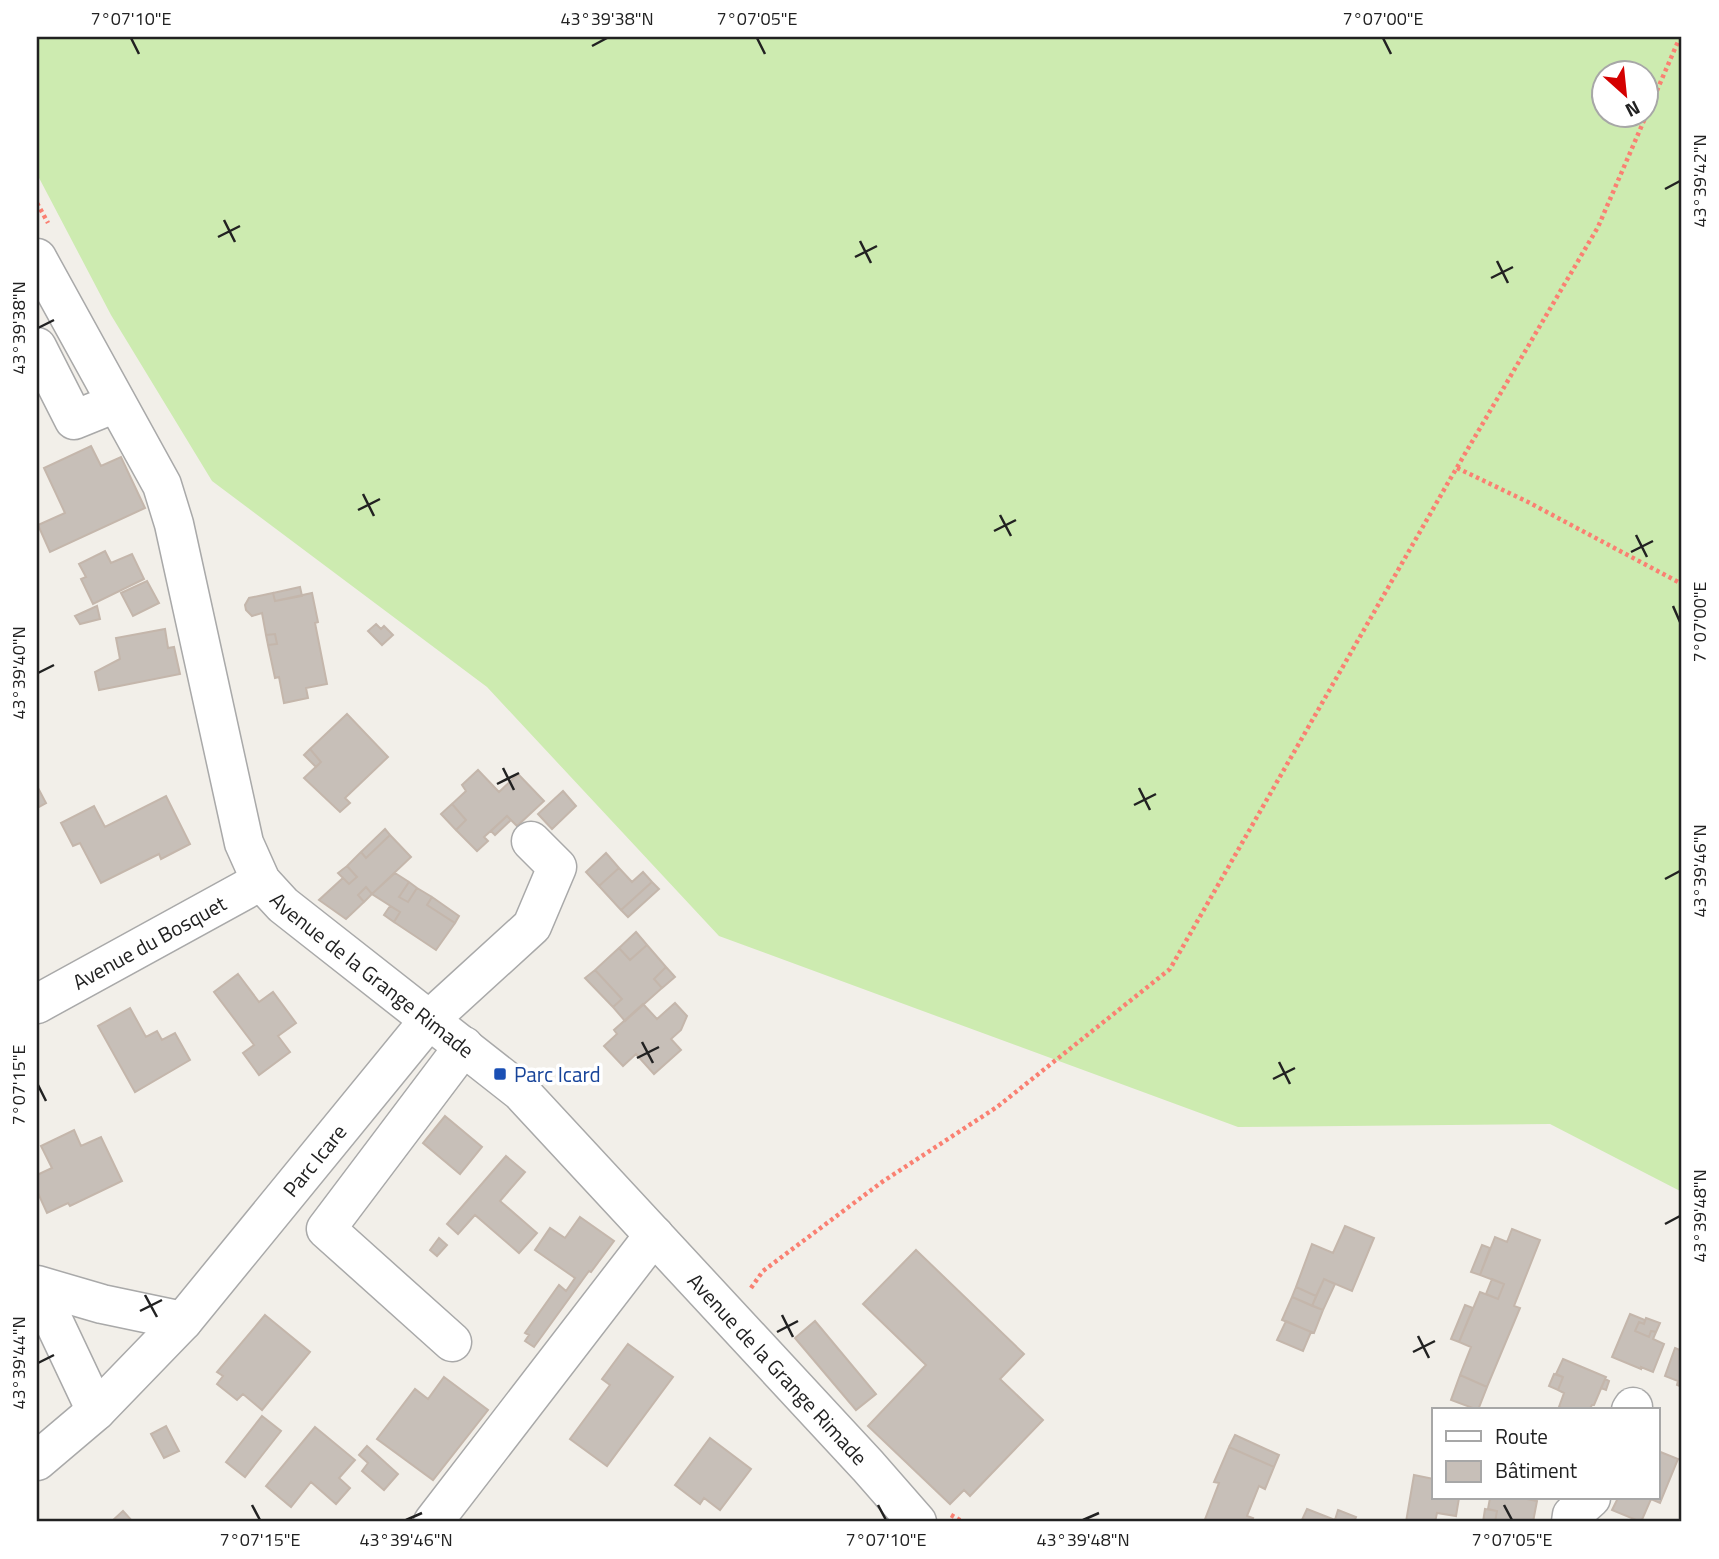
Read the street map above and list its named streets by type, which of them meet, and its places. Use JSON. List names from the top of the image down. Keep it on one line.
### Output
{"streets":{"street":["Avenue du Bosquet","Avenue de la Grange Rimade","Parc Icare"]},"crossings":[["Avenue du Bosquet","Avenue de la Grange Rimade"],["Avenue de la Grange Rimade","Parc Icare"]],"places":{"transit":["Parc Icard"]},"legend":["Route","Bâtiment"],"north":"bottom right","coordinates":["7°07'10\"E","43°39'38\"N","7°07'05\"E","7°07'00\"E","43°39'42\"N","43°39'40\"N","43°39'46\"N","7°07'15\"E","43°39'48\"N","43°39'44\"N"]}
